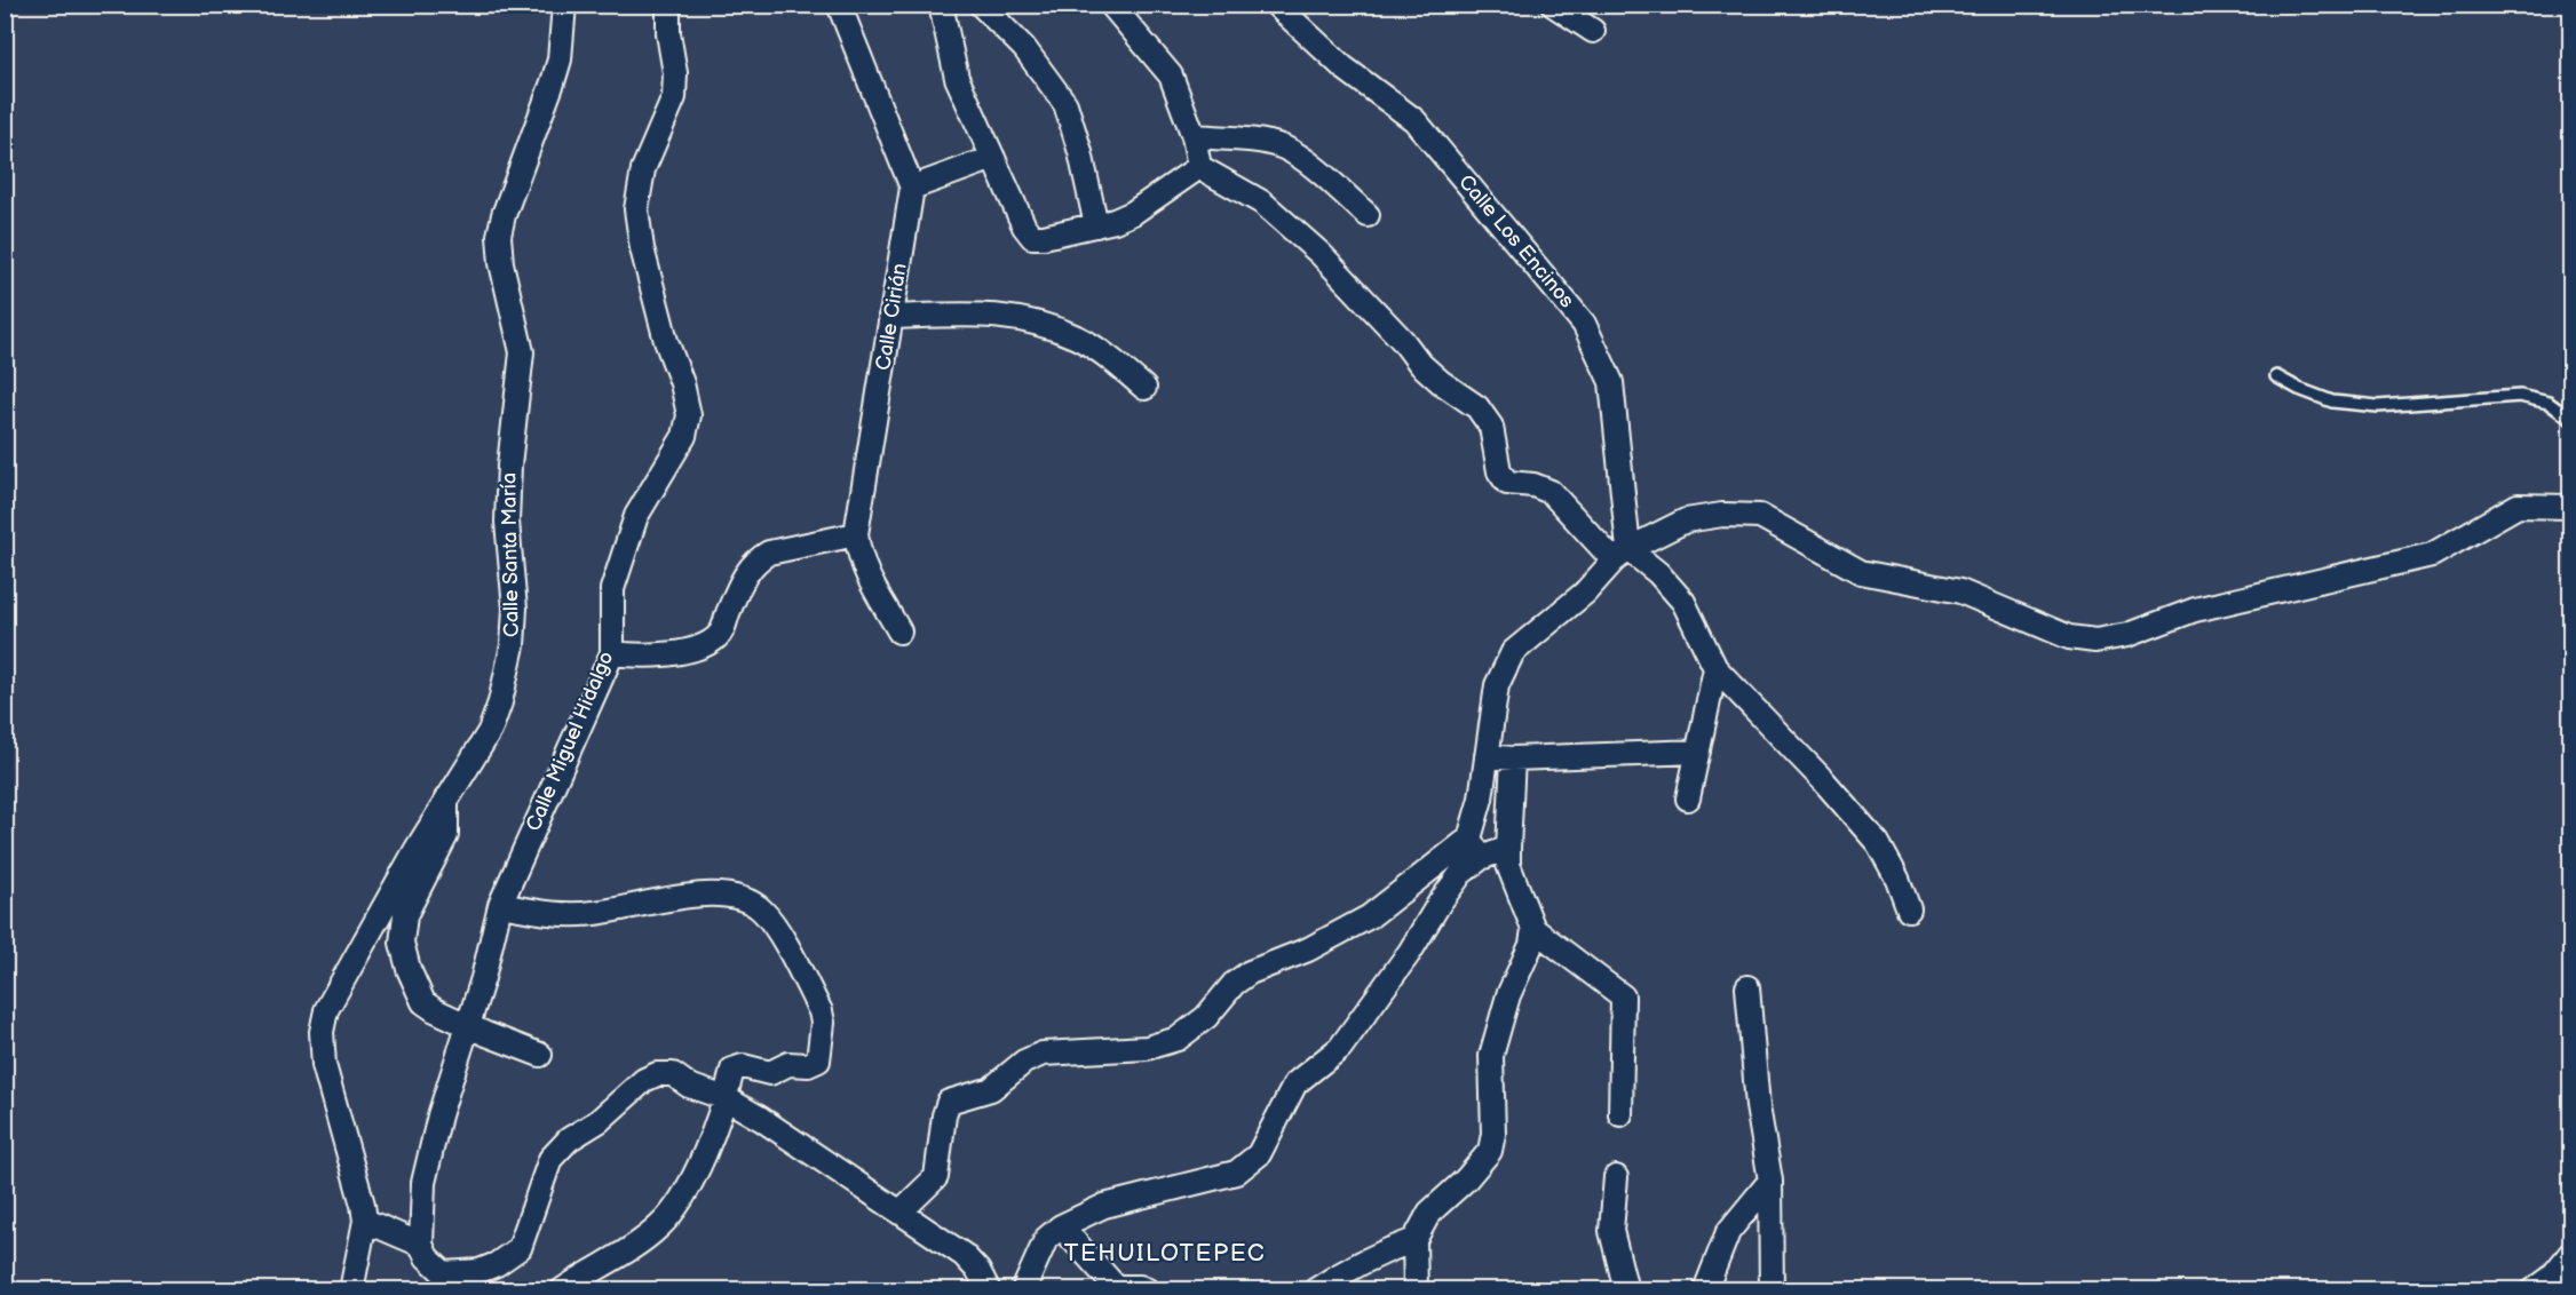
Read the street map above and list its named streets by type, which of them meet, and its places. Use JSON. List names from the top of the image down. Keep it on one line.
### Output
{"streets":{"street":["Calle Los Encinos","Calle Cirián","Calle Santa María","Calle Miguel Hidalgo"]},"districts":["TEHUILOTEPEC"]}
